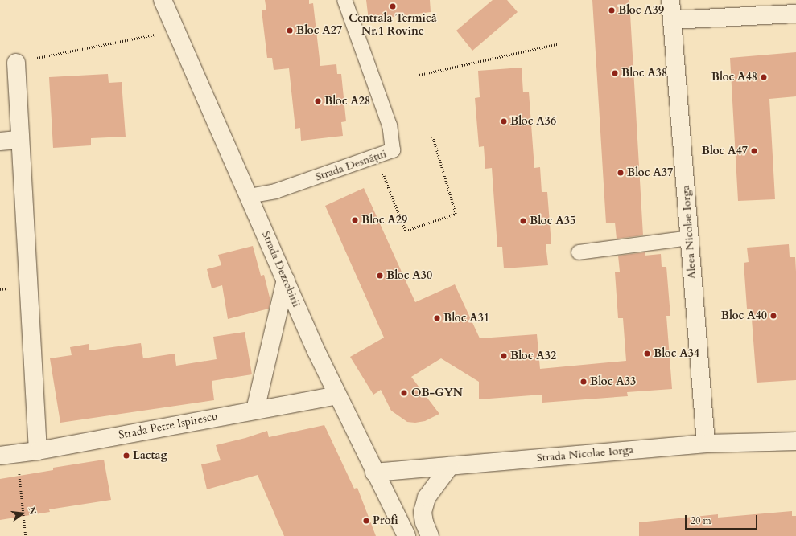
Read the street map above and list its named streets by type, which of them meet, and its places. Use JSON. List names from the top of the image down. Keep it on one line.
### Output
{"streets":{"street":["Aleea Nicolae Iorga","Strada Dezrobirii","Strada Petre Ispirescu","Strada Nicolae Iorga"],"lane":["Strada Desnățui"]},"crossings":[["Strada Desnățui","Strada Dezrobirii"],["Aleea Nicolae Iorga","Strada Nicolae Iorga"],["Strada Dezrobirii","Strada Petre Ispirescu"],["Strada Dezrobirii","Strada Nicolae Iorga"]],"places":["Centrala Termică Nr.1 Rovine","Bloc A39","Bloc A27","Bloc A38","Bloc A48","Bloc A28","Bloc A36","Bloc A47","Bloc A37","Bloc A29","Bloc A35","Bloc A30","Bloc A40","Bloc A31","Bloc A34","Bloc A32","Bloc A33","OB-GYN","Lactag","Profi"],"scale_bar":"20 m","north":"right"}
